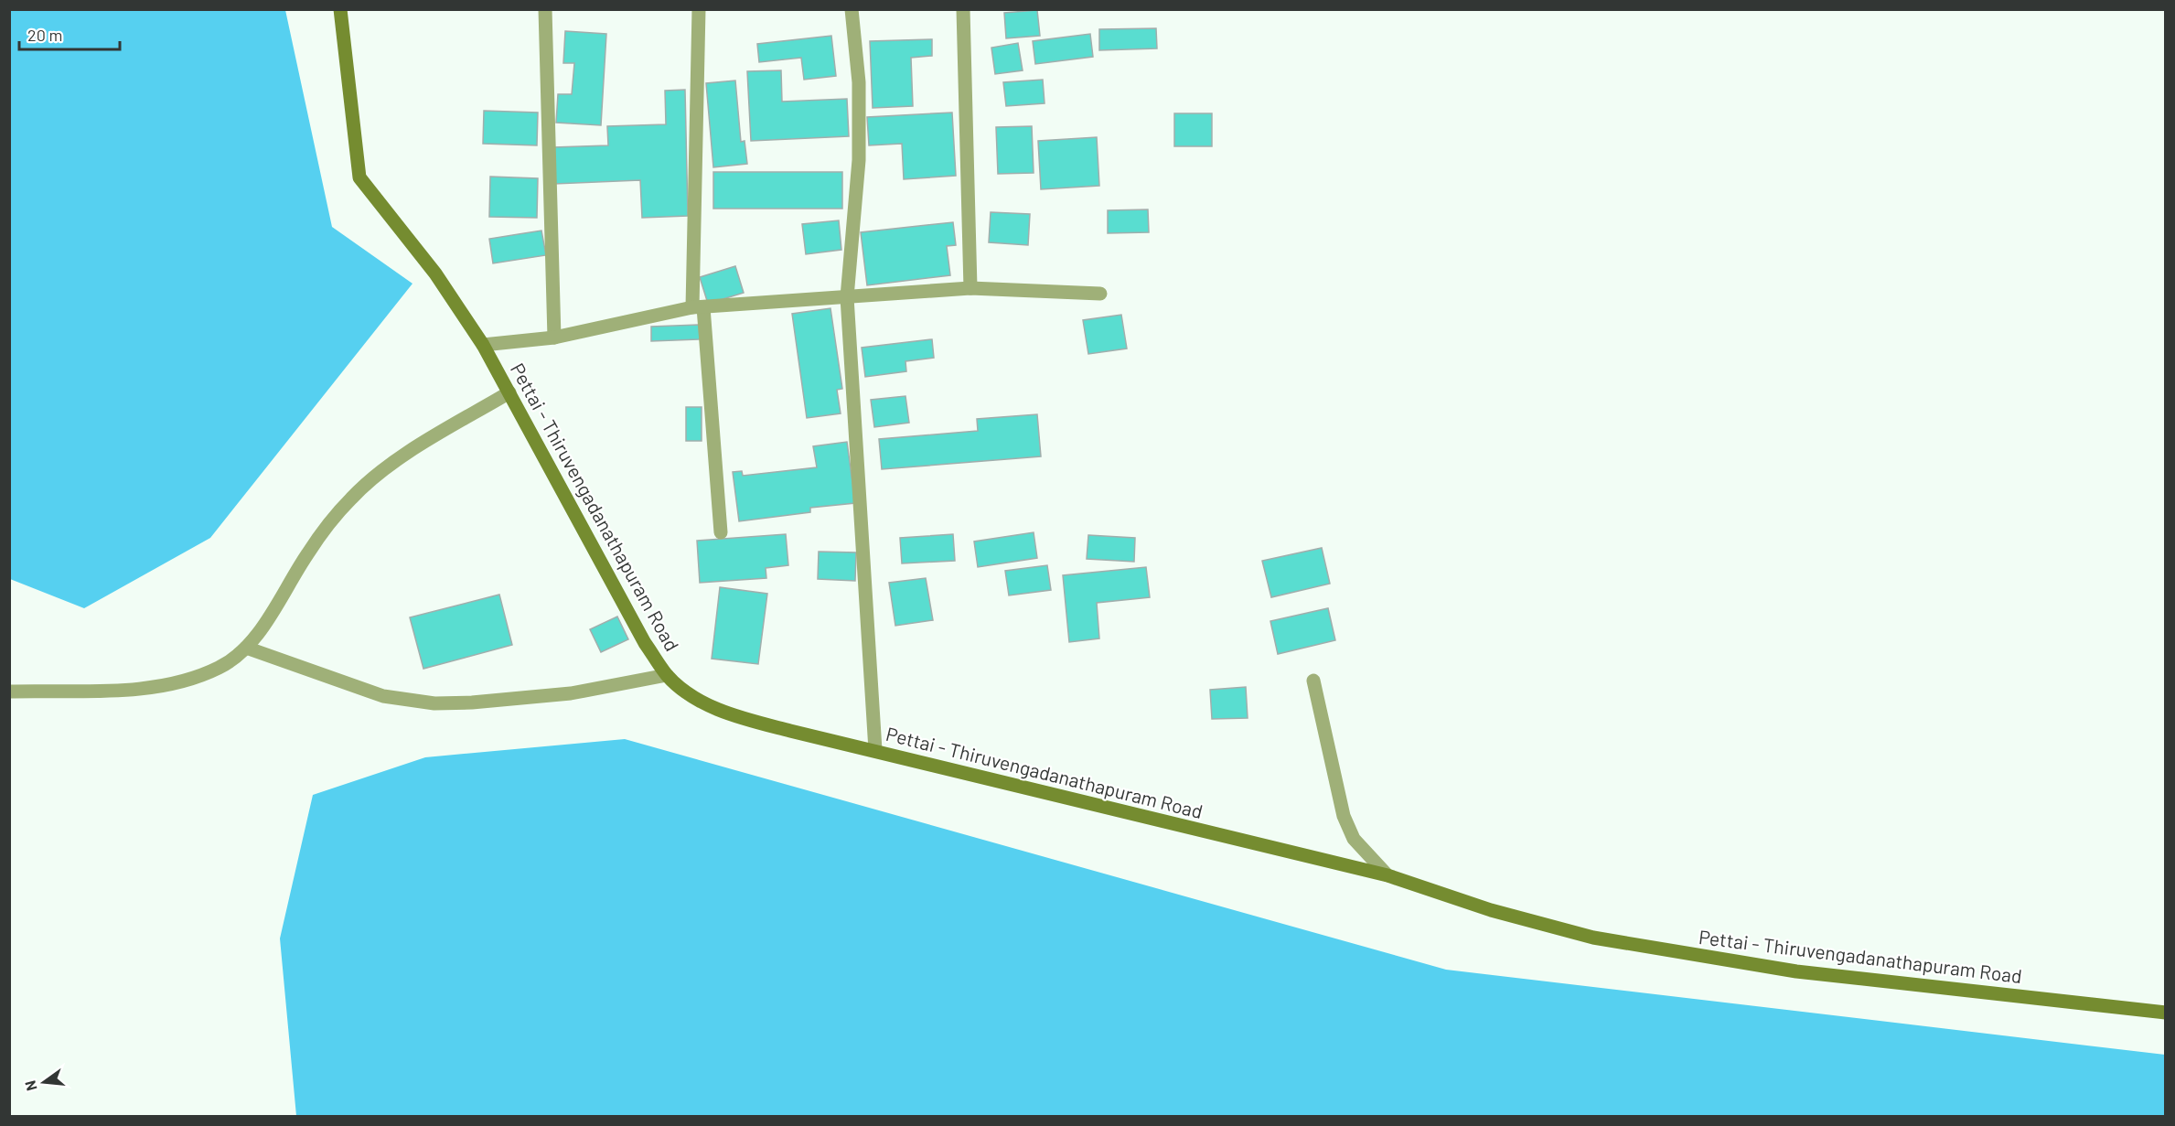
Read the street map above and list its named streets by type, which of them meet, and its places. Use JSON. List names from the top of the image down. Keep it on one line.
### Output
{"streets":{"main road":["Pettai - Thiruvengadanathapuram Road"]},"scale_bar":"20 m","north":"left"}
